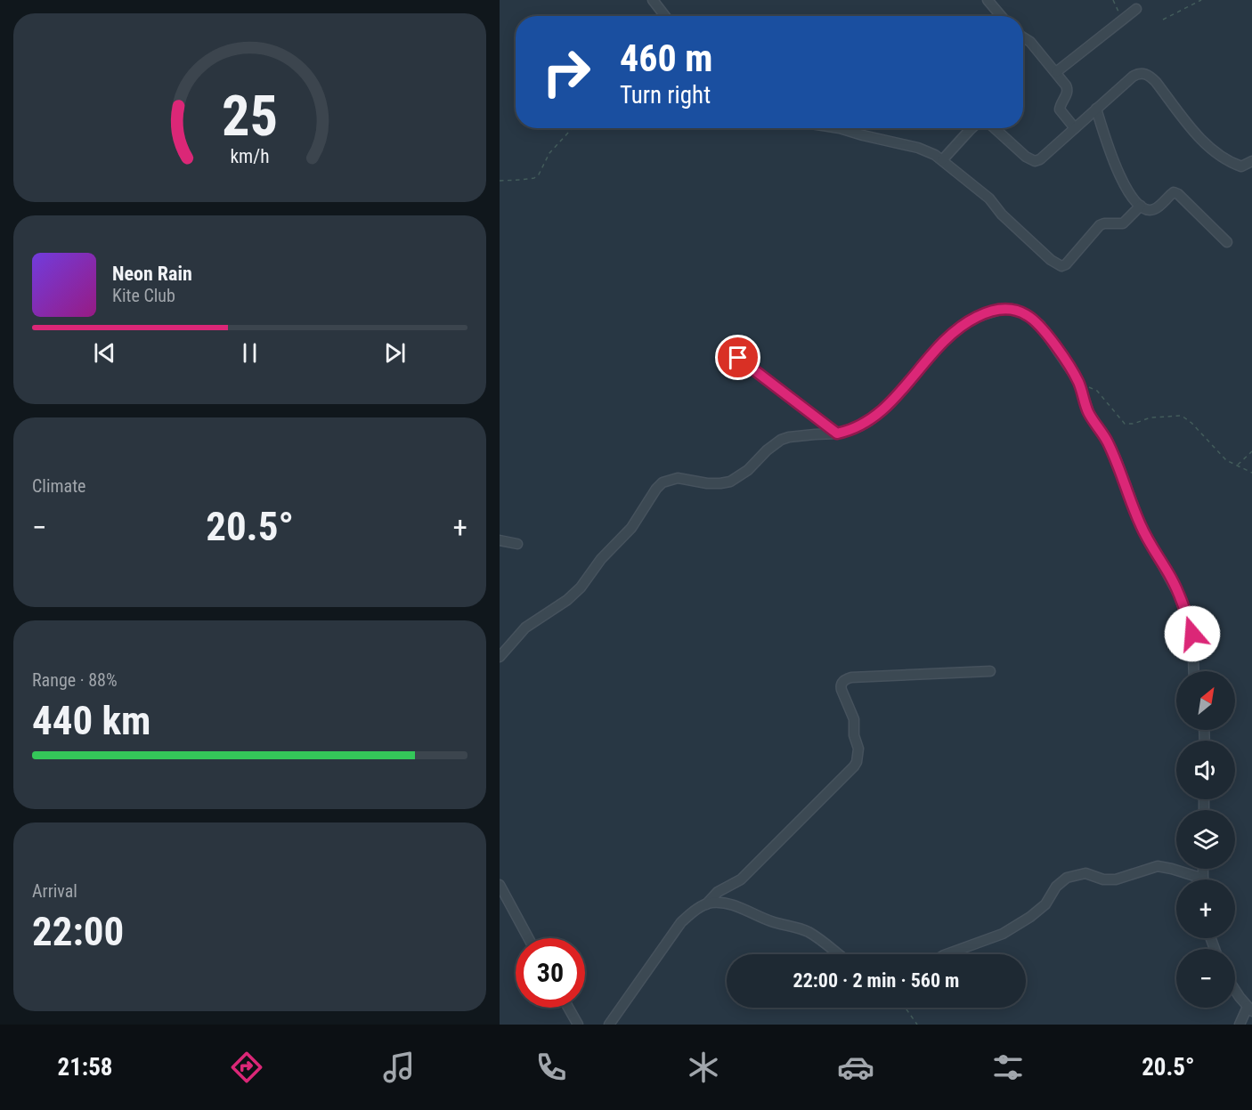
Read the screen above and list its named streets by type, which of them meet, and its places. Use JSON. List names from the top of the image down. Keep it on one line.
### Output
{"north":"top right","page":{"turn":["460 m","Turn right"],"song":["Neon Rain","Kite Club"],"tile":["Climate",["Range · 88%","440 km"],["Arrival","22:00"]],"heat":["−","20.5°","+"],"map_buttons":["+","−"],"limit":"30","trip":"22:00 · 2 min · 560 m","tabs":["21:58","20.5°"],"gauge":["25","km/h"]}}
